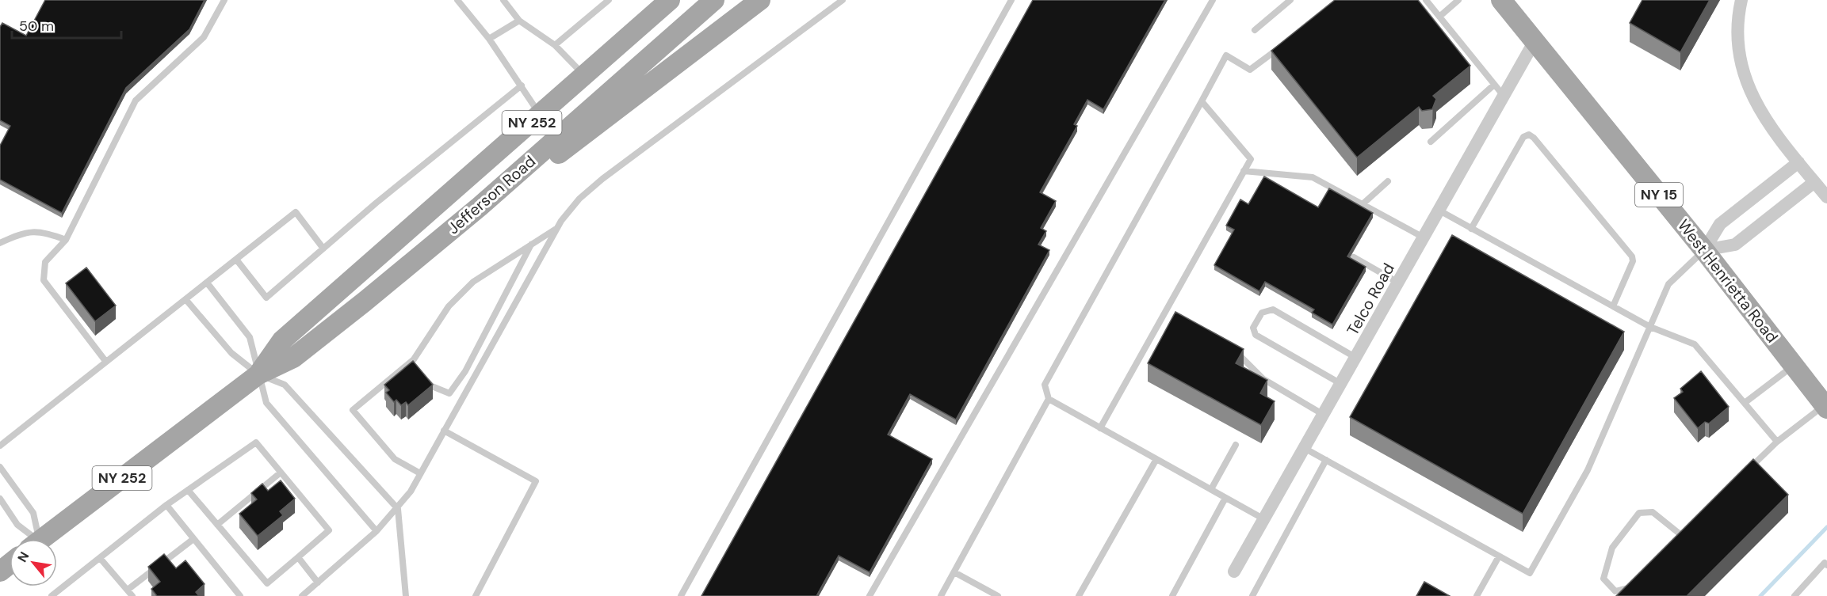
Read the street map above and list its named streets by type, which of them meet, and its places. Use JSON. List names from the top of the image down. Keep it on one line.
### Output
{"streets":{"main road":["NY 252","Jefferson Road","NY 15","West Henrietta Road"],"street":["Telco Road"]},"crossings":[["West Henrietta Road","Telco Road"]],"scale_bar":"50 m","north":"top left"}
